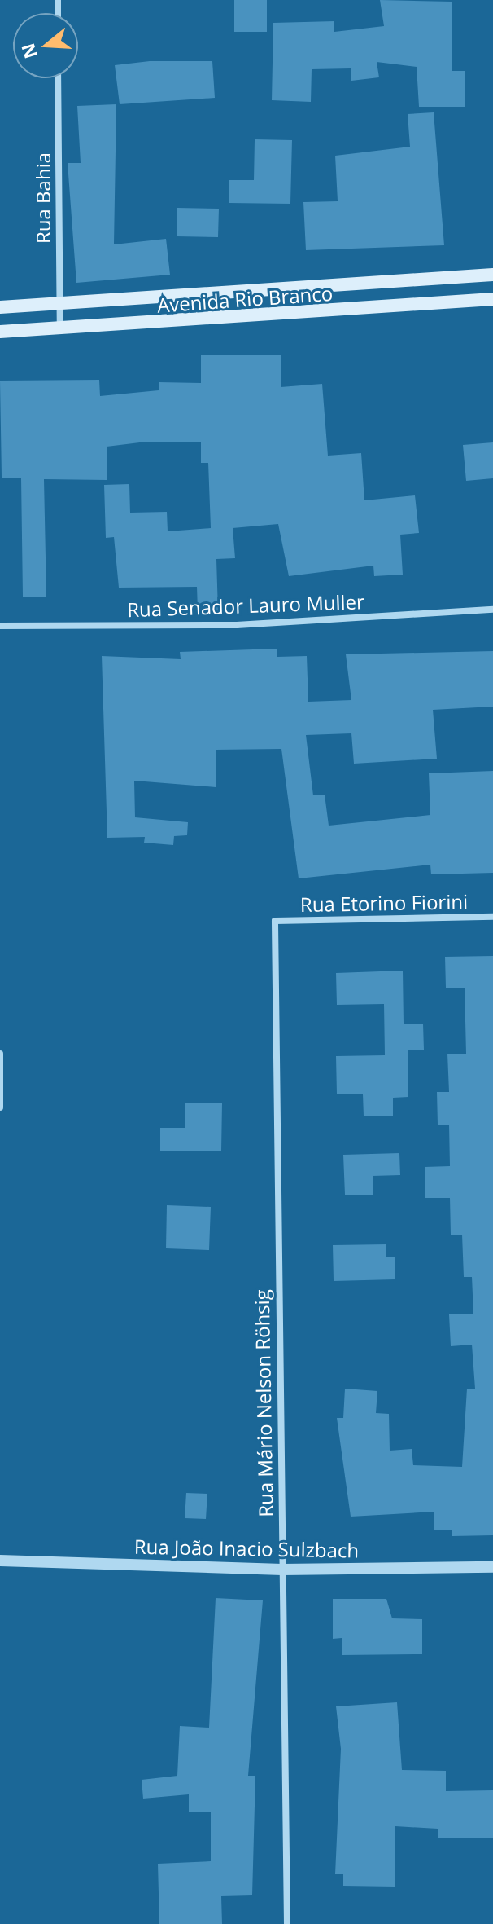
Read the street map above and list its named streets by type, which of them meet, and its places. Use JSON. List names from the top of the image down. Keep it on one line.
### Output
{"streets":{"main road":["Avenida Rio Branco"],"street":["Rua Bahia","Rua Senador Lauro Muller","Rua Etorino Fiorini","Rua Mário Nelson Röhsig","Rua João Inacio Sulzbach"]},"crossings":[["Rua Bahia","Avenida Rio Branco"],["Rua Etorino Fiorini","Rua Mário Nelson Röhsig"],["Rua Mário Nelson Röhsig","Rua João Inacio Sulzbach"]],"north":"left"}
